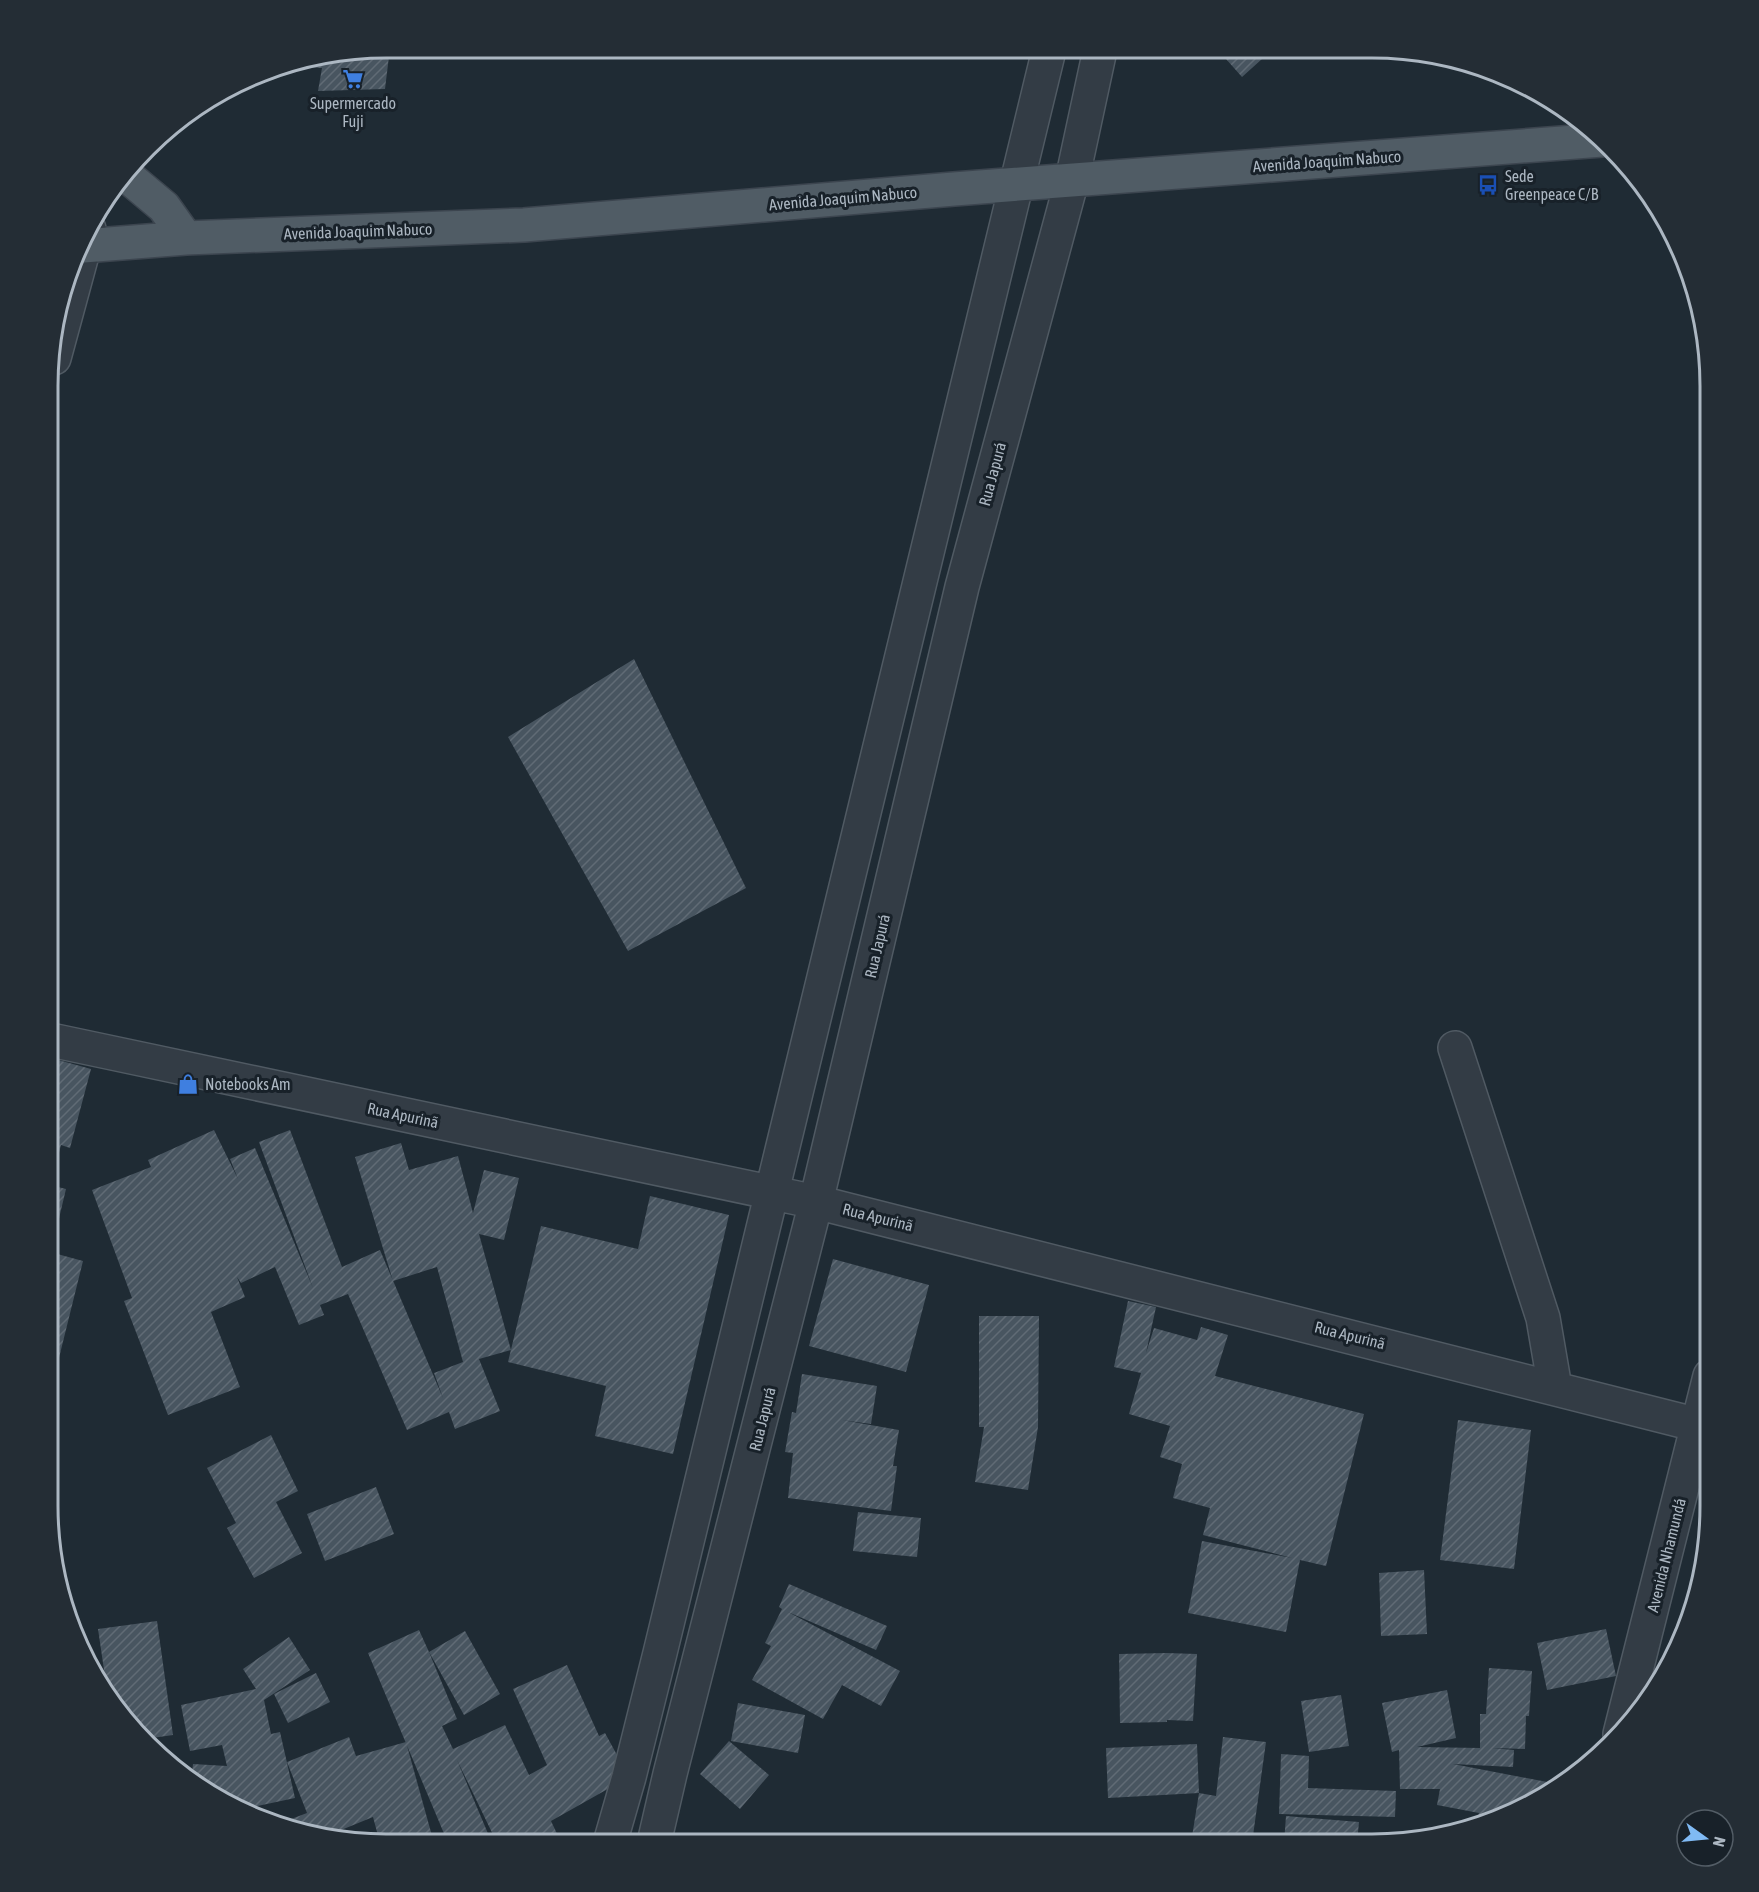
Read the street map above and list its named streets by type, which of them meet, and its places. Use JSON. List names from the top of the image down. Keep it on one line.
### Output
{"streets":{"main road":["Avenida Joaquim Nabuco"],"street":["Rua Japurá","Rua Apurinã","Avenida Nhamundá"]},"crossings":[["Avenida Joaquim Nabuco","Rua Japurá"],["Rua Japurá","Rua Apurinã"]],"places":{"supermarket":["Supermercado Fuji"],"bus stop":["Sede Greenpeace C/B"],"shop":["Notebooks Am"]},"north":"right"}
